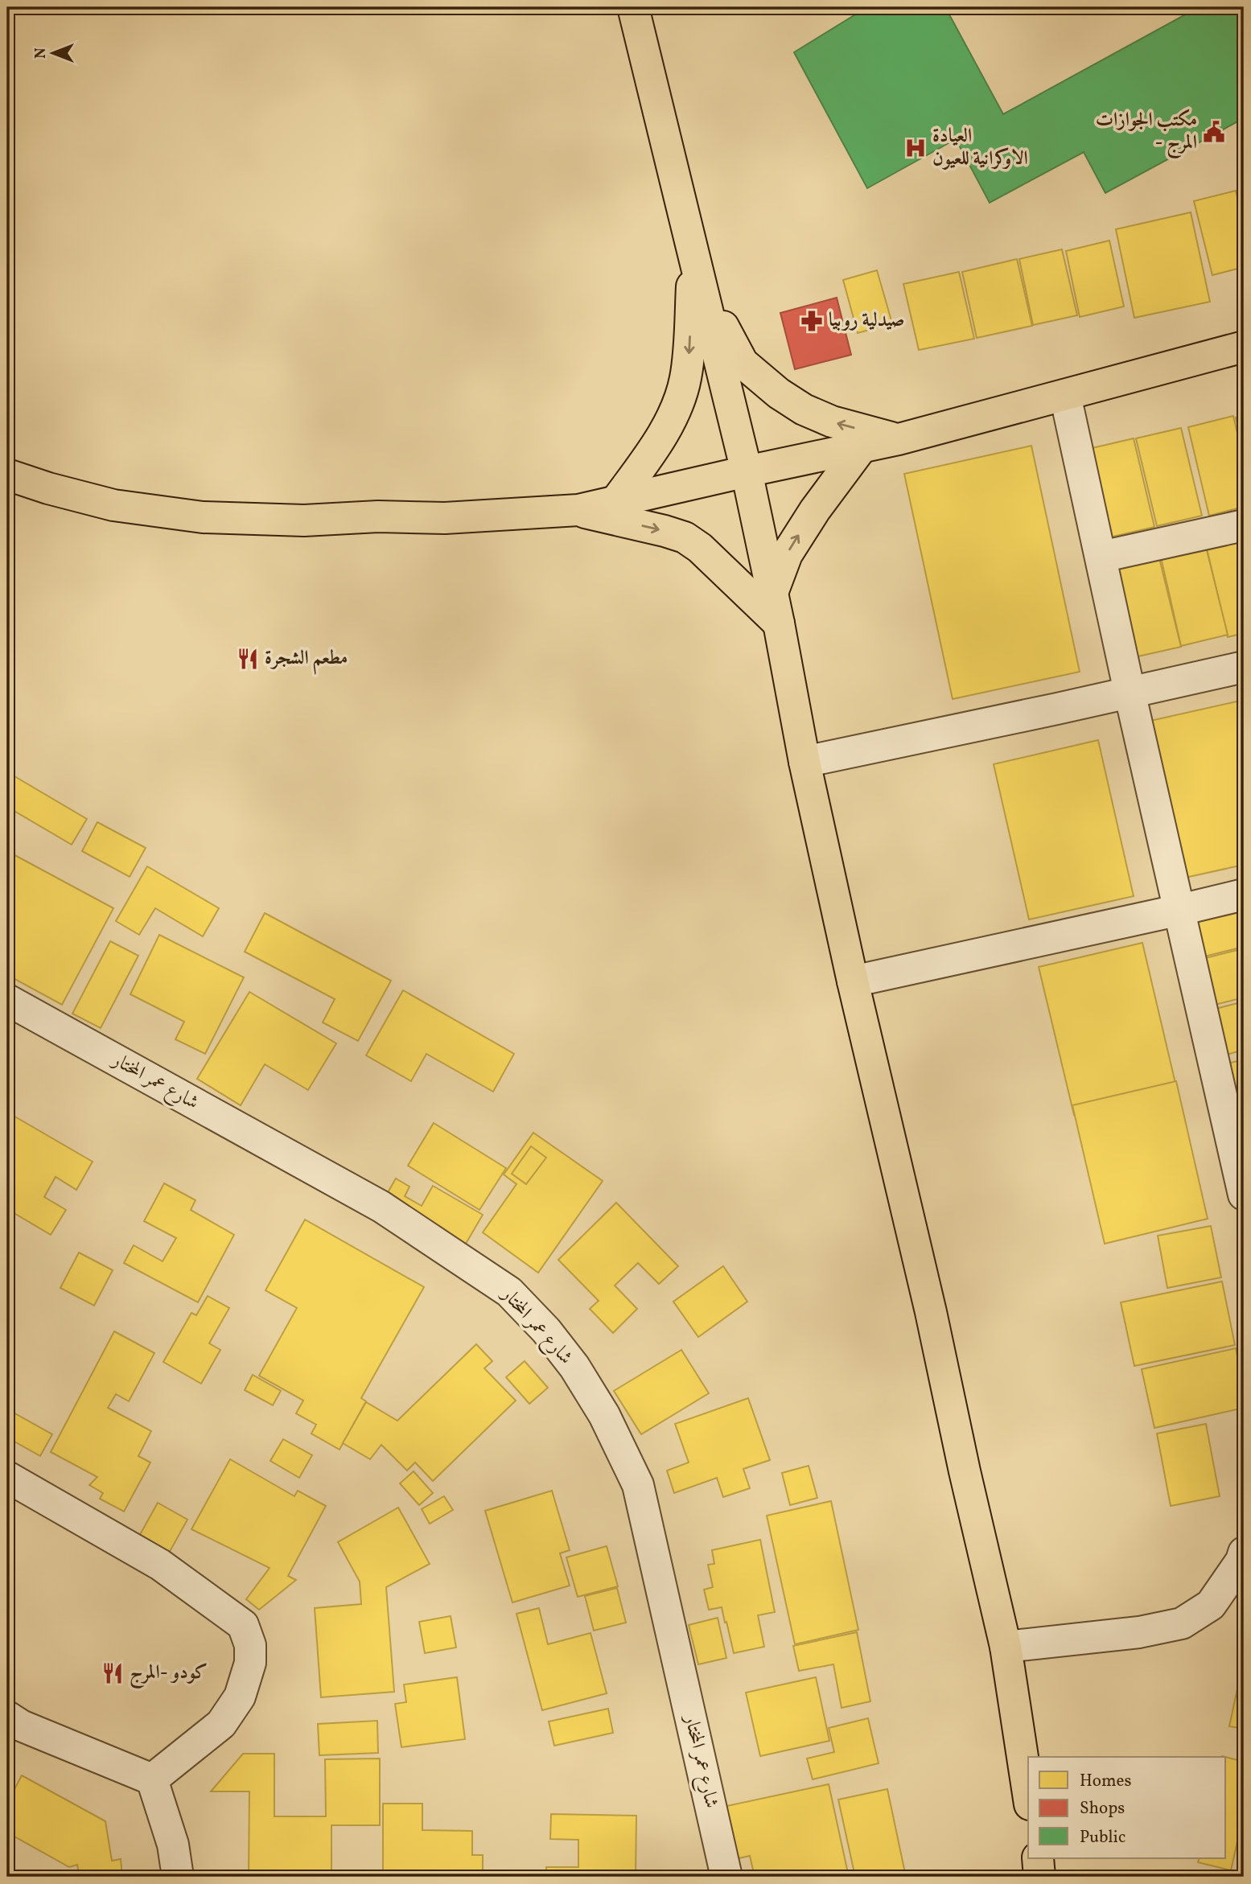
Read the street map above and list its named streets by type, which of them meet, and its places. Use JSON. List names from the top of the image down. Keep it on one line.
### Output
{"streets":{"street":["شارع عمر المختار"]},"places":{"public building":["مكتب الجوازات - المرج"],"hospital":["العيادة الاوكرانية للعيون"],"pharmacy":["صيدلية روبيا"],"restaurant":["مطعم الشجرة","كودو -المرج"]},"legend":["Homes","Shops","Public"],"north":"left"}
